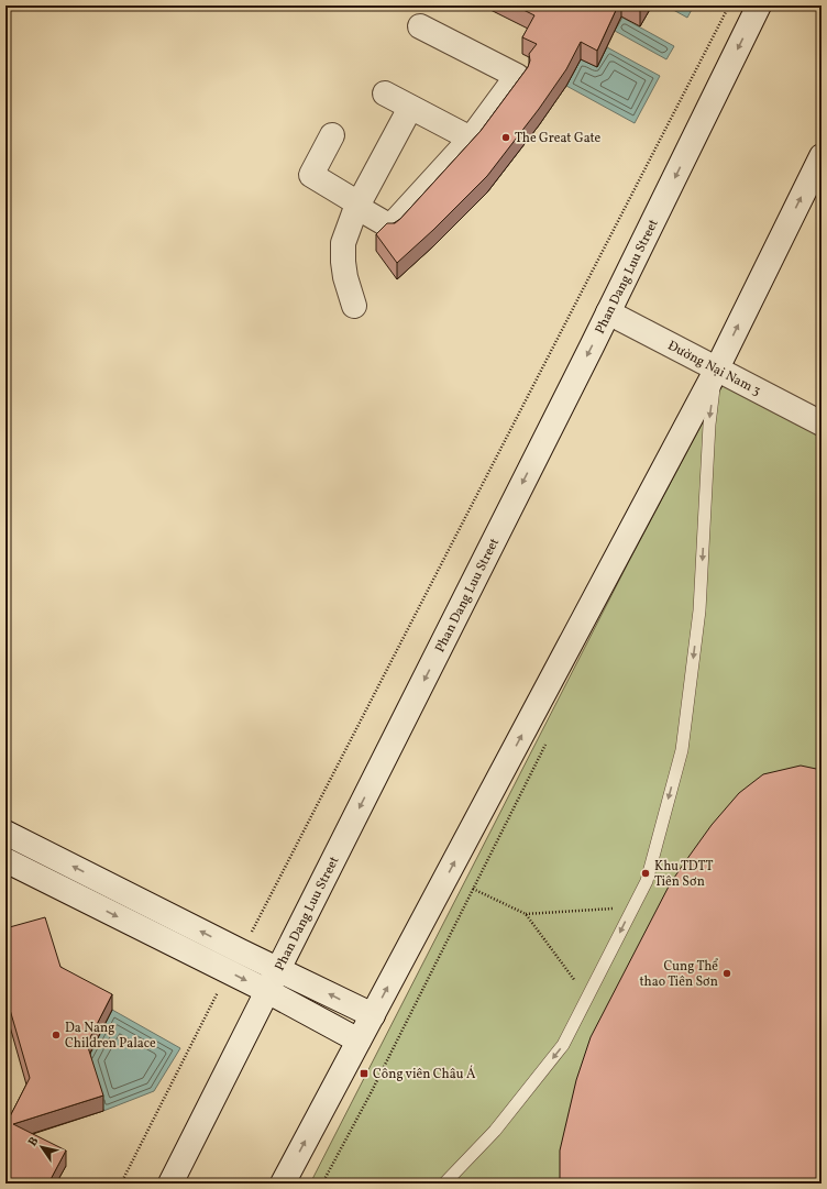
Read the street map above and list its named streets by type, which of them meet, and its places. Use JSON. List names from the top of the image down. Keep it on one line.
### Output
{"streets":{"street":["Phan Dang Luu Street","Đường Nại Nam 3"]},"crossings":[["Phan Dang Luu Street","Đường Nại Nam 3"]],"places":{"other":["The Great Gate","Khu TDTT Tiên Sơn","Cung Thể thao Tiên Sơn","Da Nang Children Palace"],"transit":["Công viên Châu Á"]},"north":"top left"}
